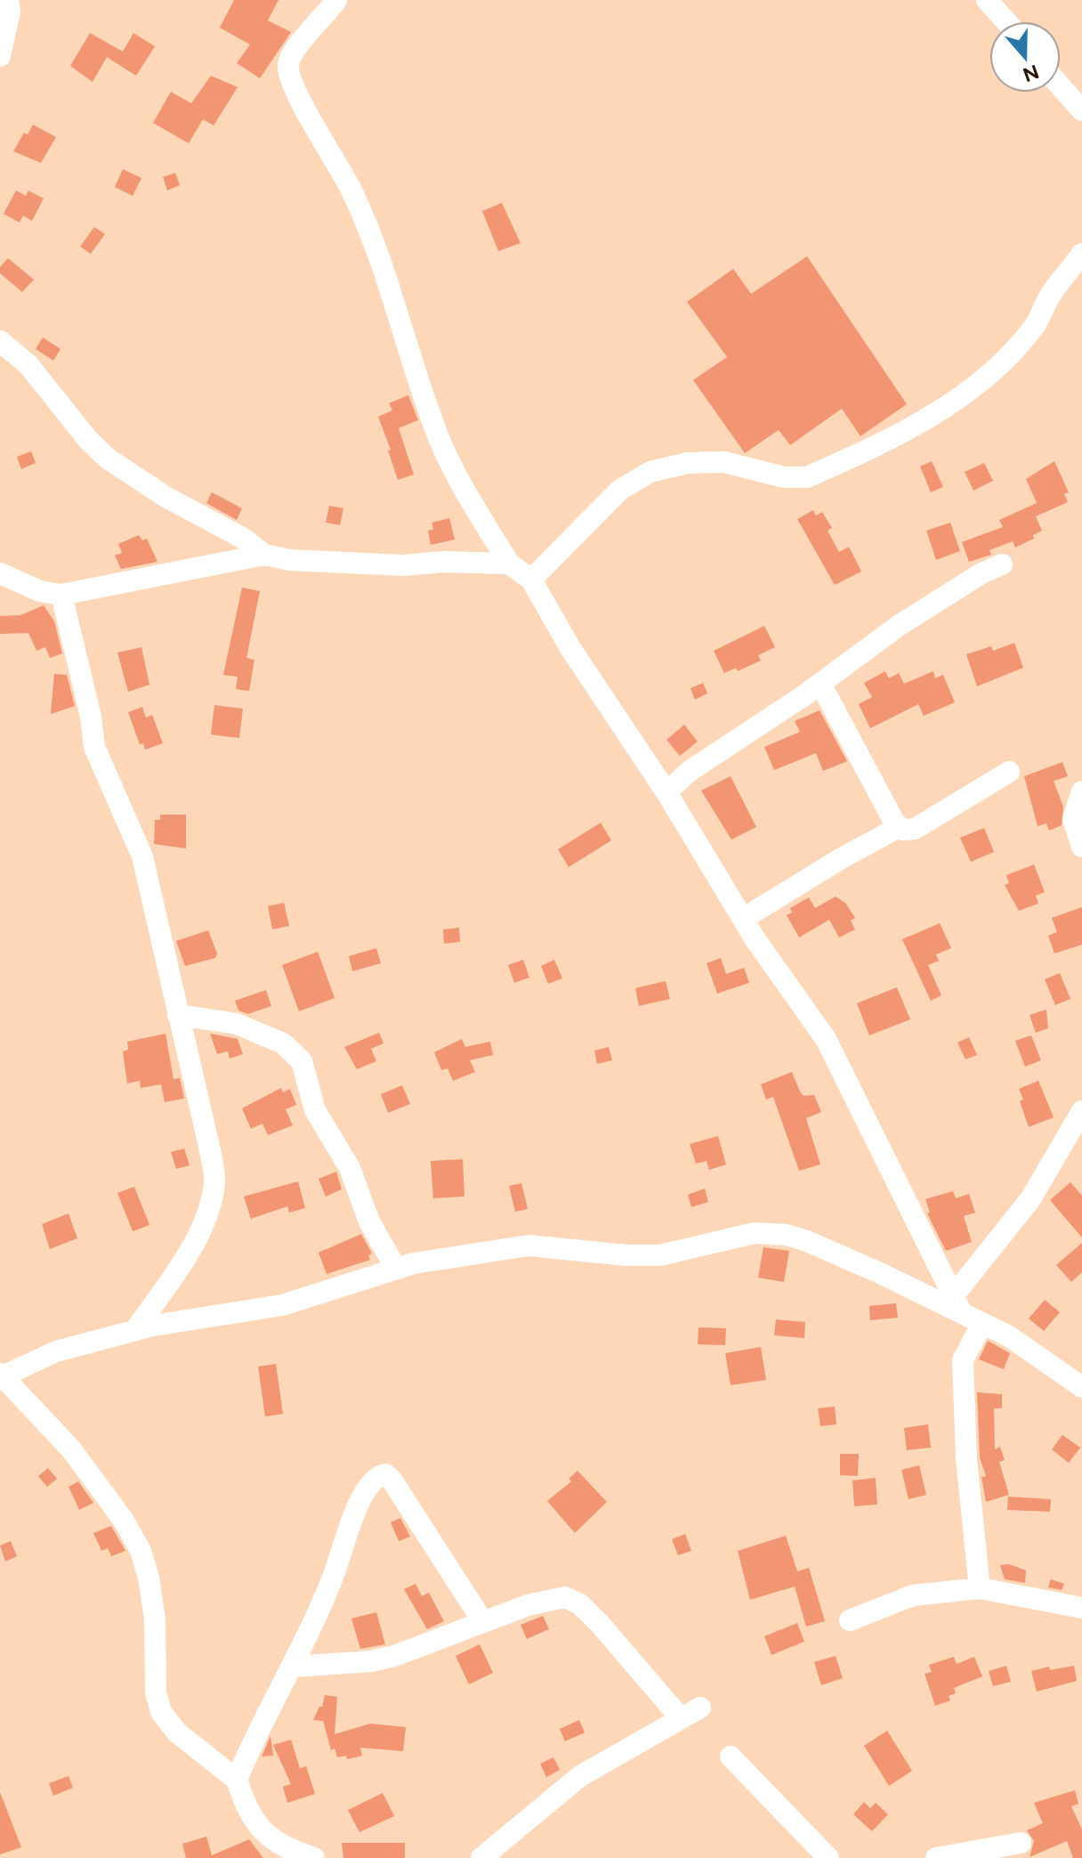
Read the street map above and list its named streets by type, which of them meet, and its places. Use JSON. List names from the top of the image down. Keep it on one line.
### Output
{"north":"bottom"}
